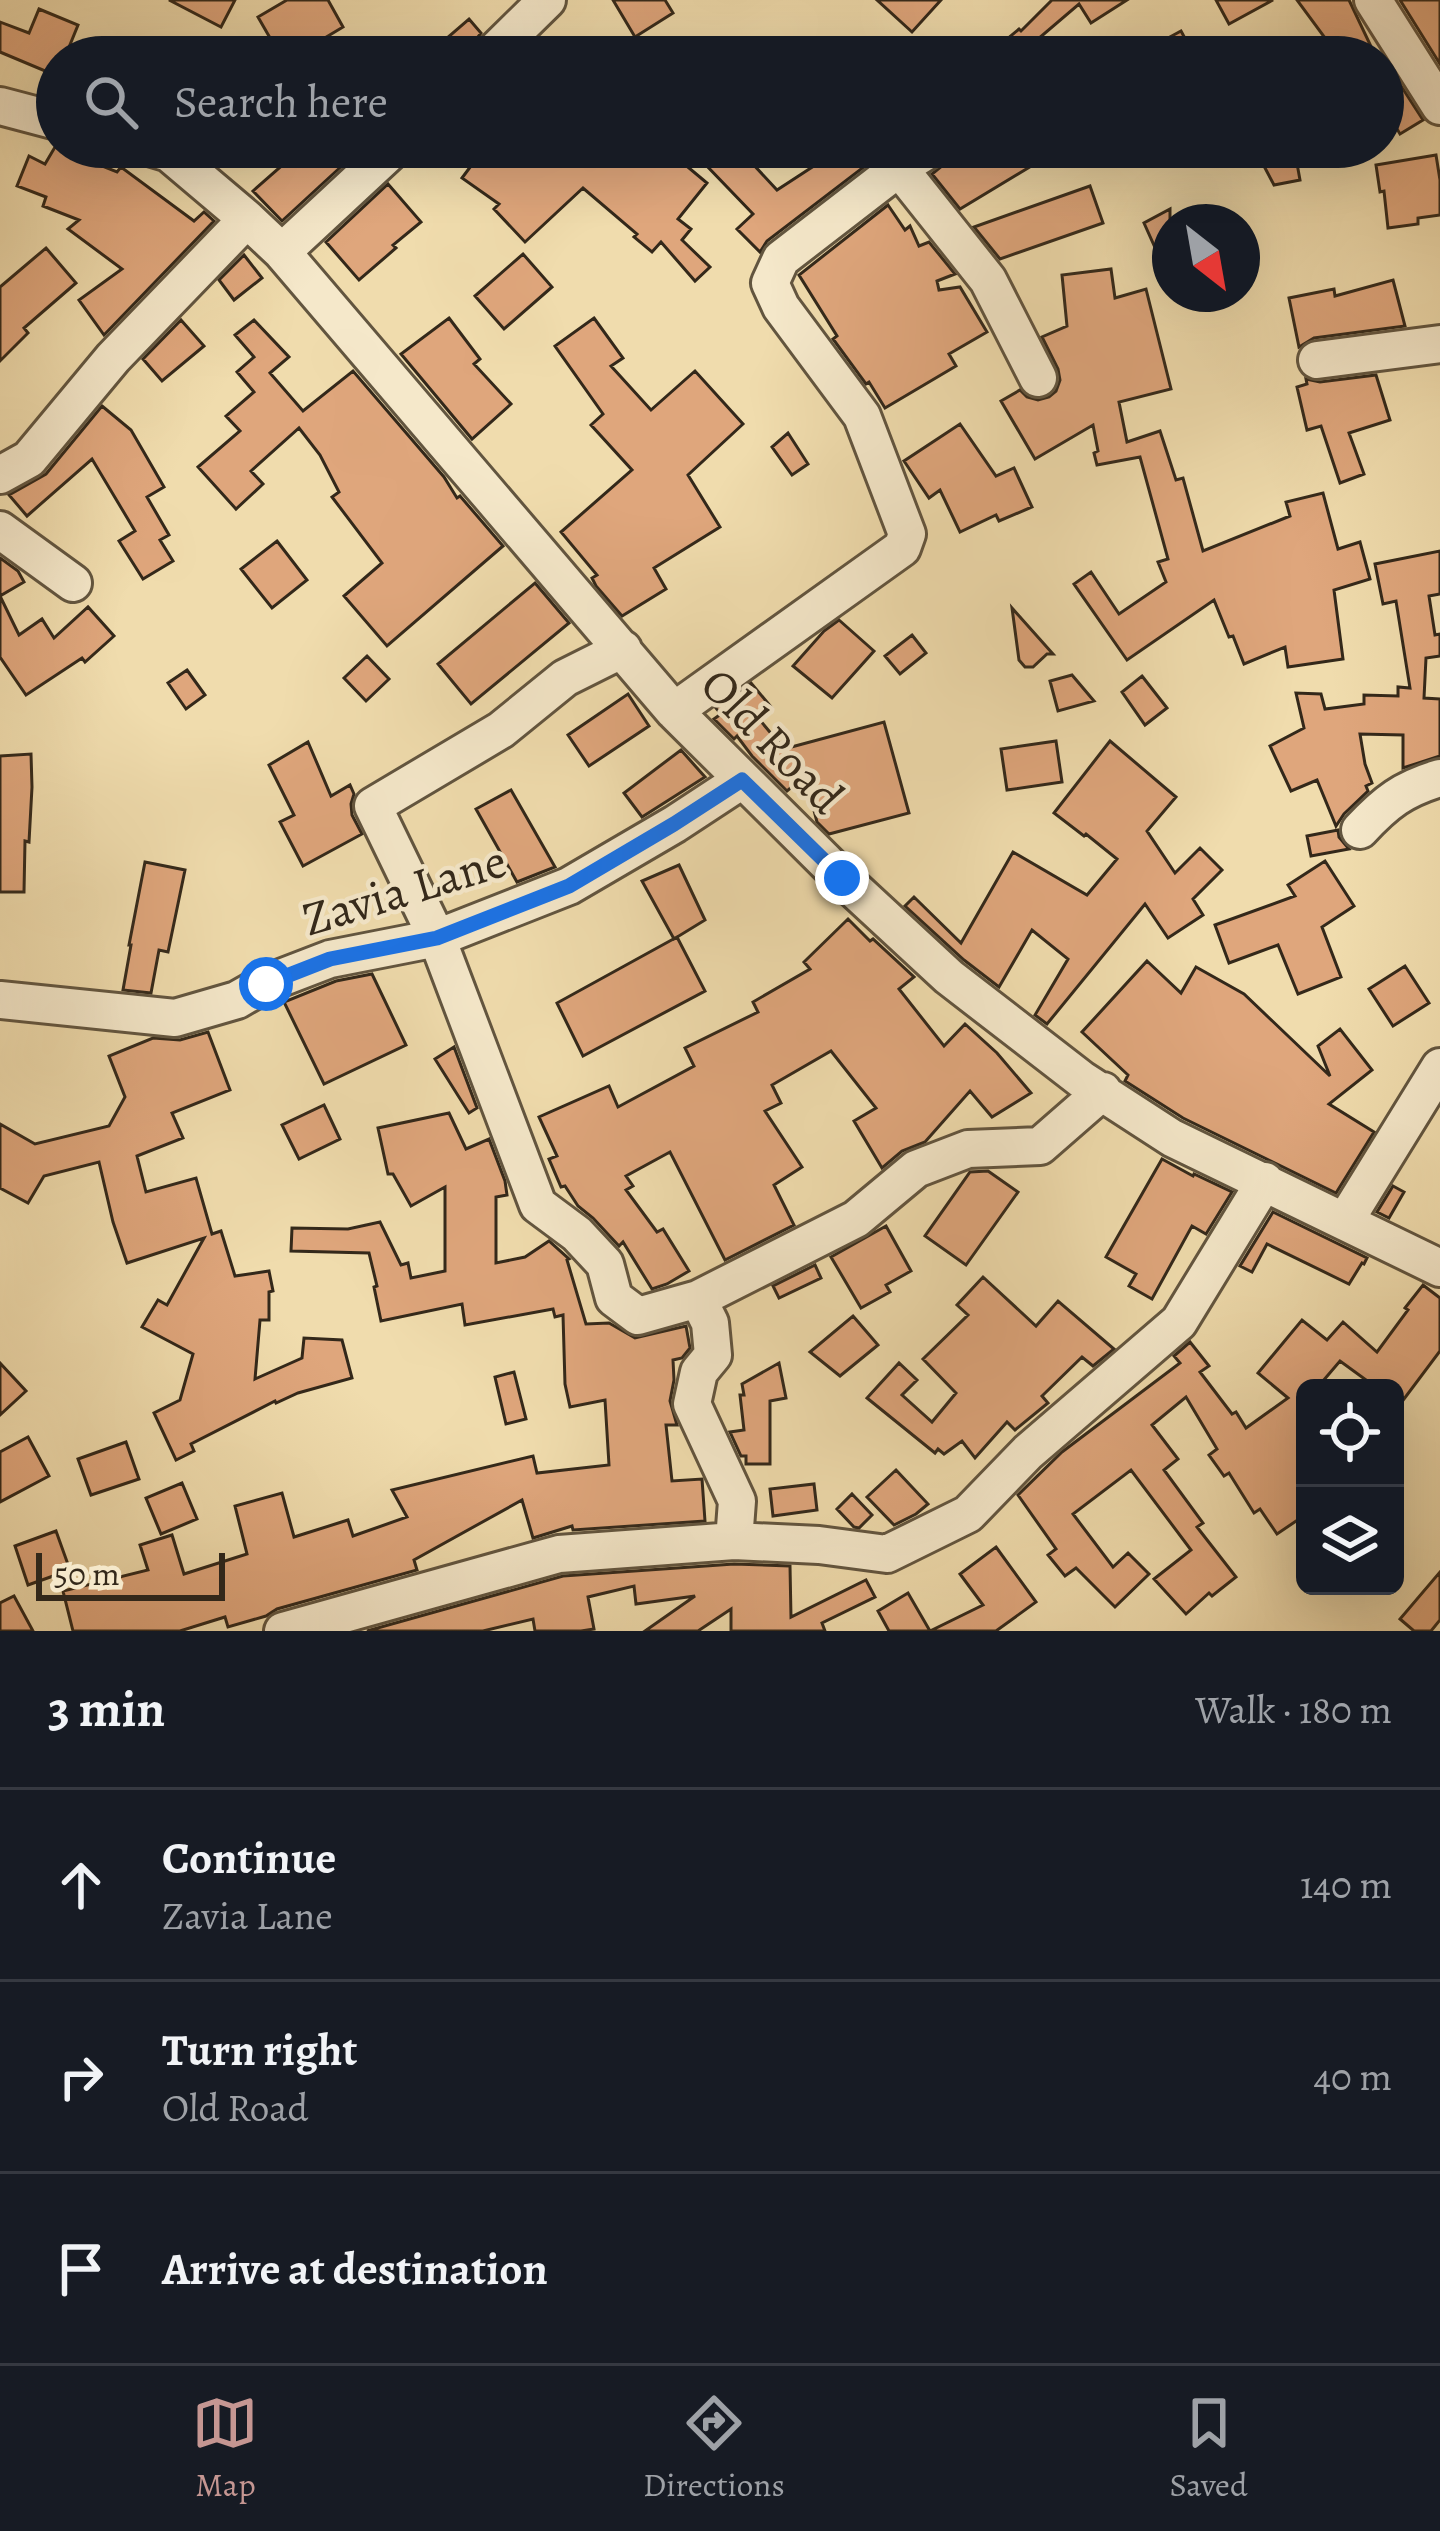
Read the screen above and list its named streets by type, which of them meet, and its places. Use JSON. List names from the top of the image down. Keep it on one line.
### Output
{"streets":{"street":["Old Road","Zavia Lane"]},"crossings":[["Old Road","Zavia Lane"]],"scale_bar":"50 m","north":"bottom right","page":{"search":"Search here","scale":"50 m","heading":["3 min","Walk · 180 m"],"list":[["Continue","Zavia Lane","140 m"],["Turn right","Old Road","40 m"],"Arrive at destination"],"nav":["Map","Directions","Saved"]}}
